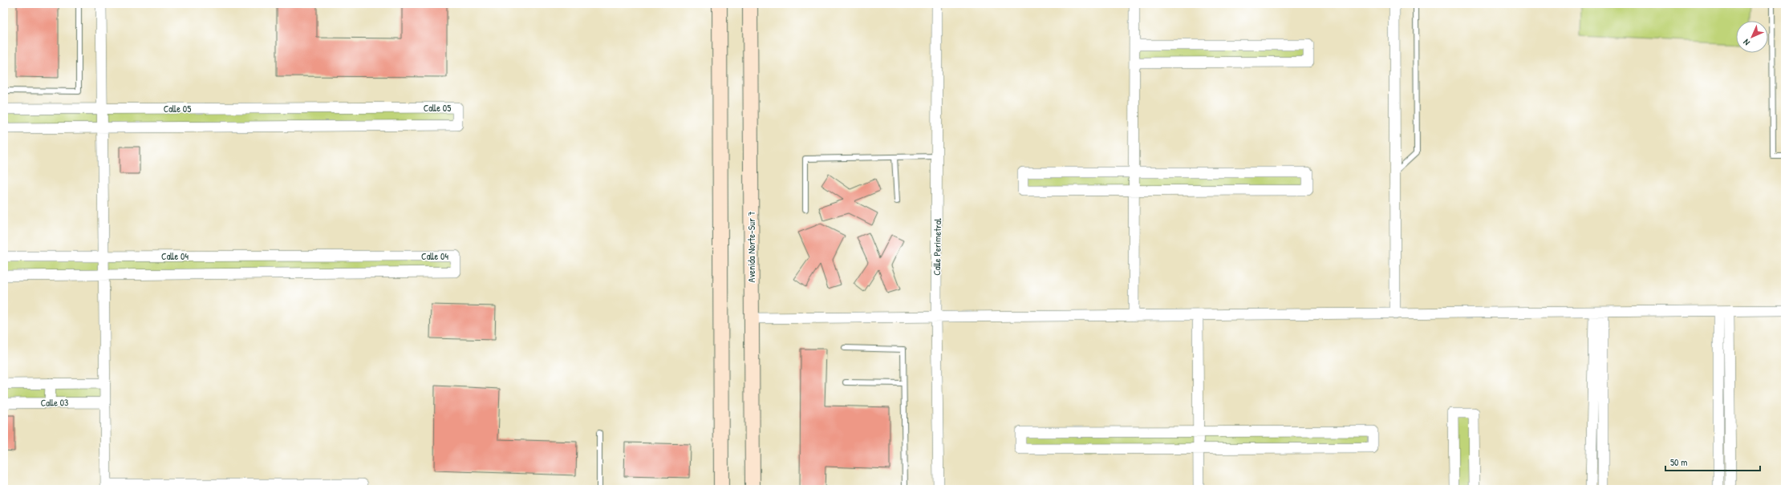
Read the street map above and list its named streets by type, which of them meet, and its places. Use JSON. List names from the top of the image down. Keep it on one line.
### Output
{"streets":{"main road":["Avenida Norte-Sur 7"],"street":["Calle 05","Calle Perimetral","Calle 04","Calle 03"]},"scale_bar":"50 m","north":"bottom left"}
